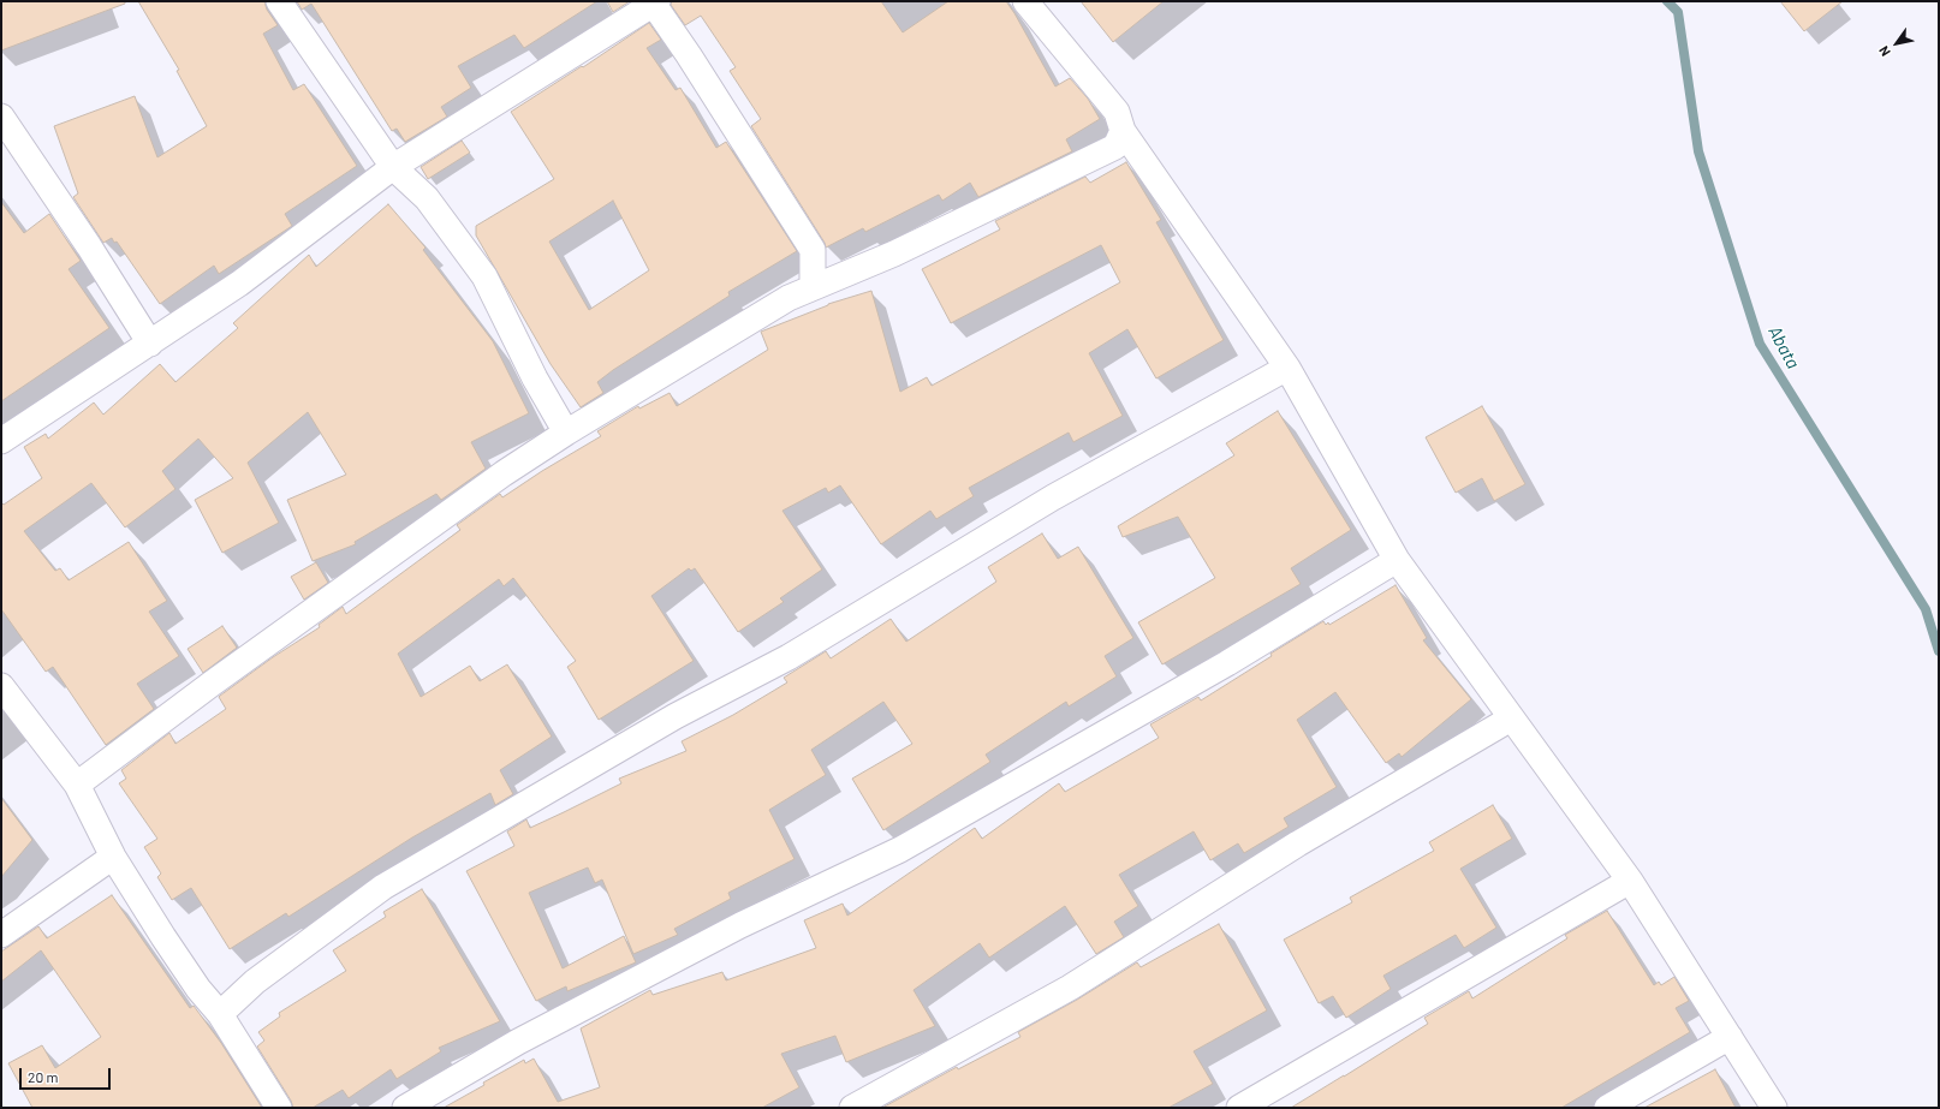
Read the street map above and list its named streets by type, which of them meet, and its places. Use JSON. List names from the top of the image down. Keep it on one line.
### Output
{"water":["Abata"],"scale_bar":"20 m","north":"bottom left"}
